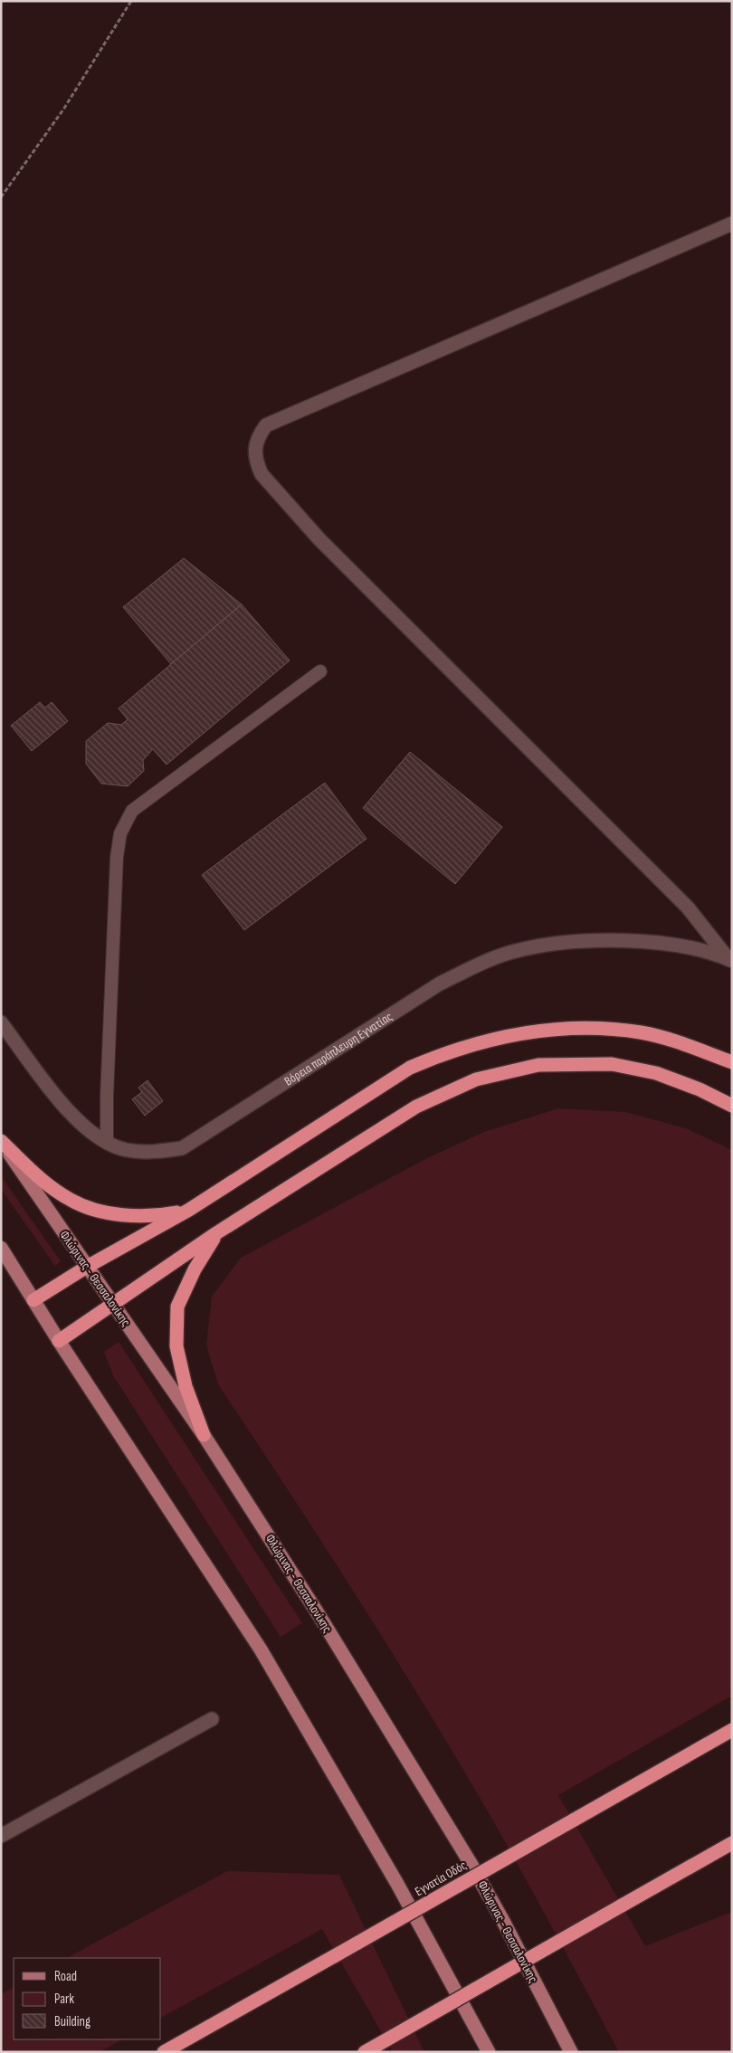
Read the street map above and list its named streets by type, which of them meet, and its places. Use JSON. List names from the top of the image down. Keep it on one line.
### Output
{"streets":{"highway":["Εγνατία Οδός"],"main road":["Φλώρινας - Θεσσαλονίκης"],"street":["Βόρεια παράπλευρη Εγνατίας"]},"legend":["Road","Park","Building"]}
